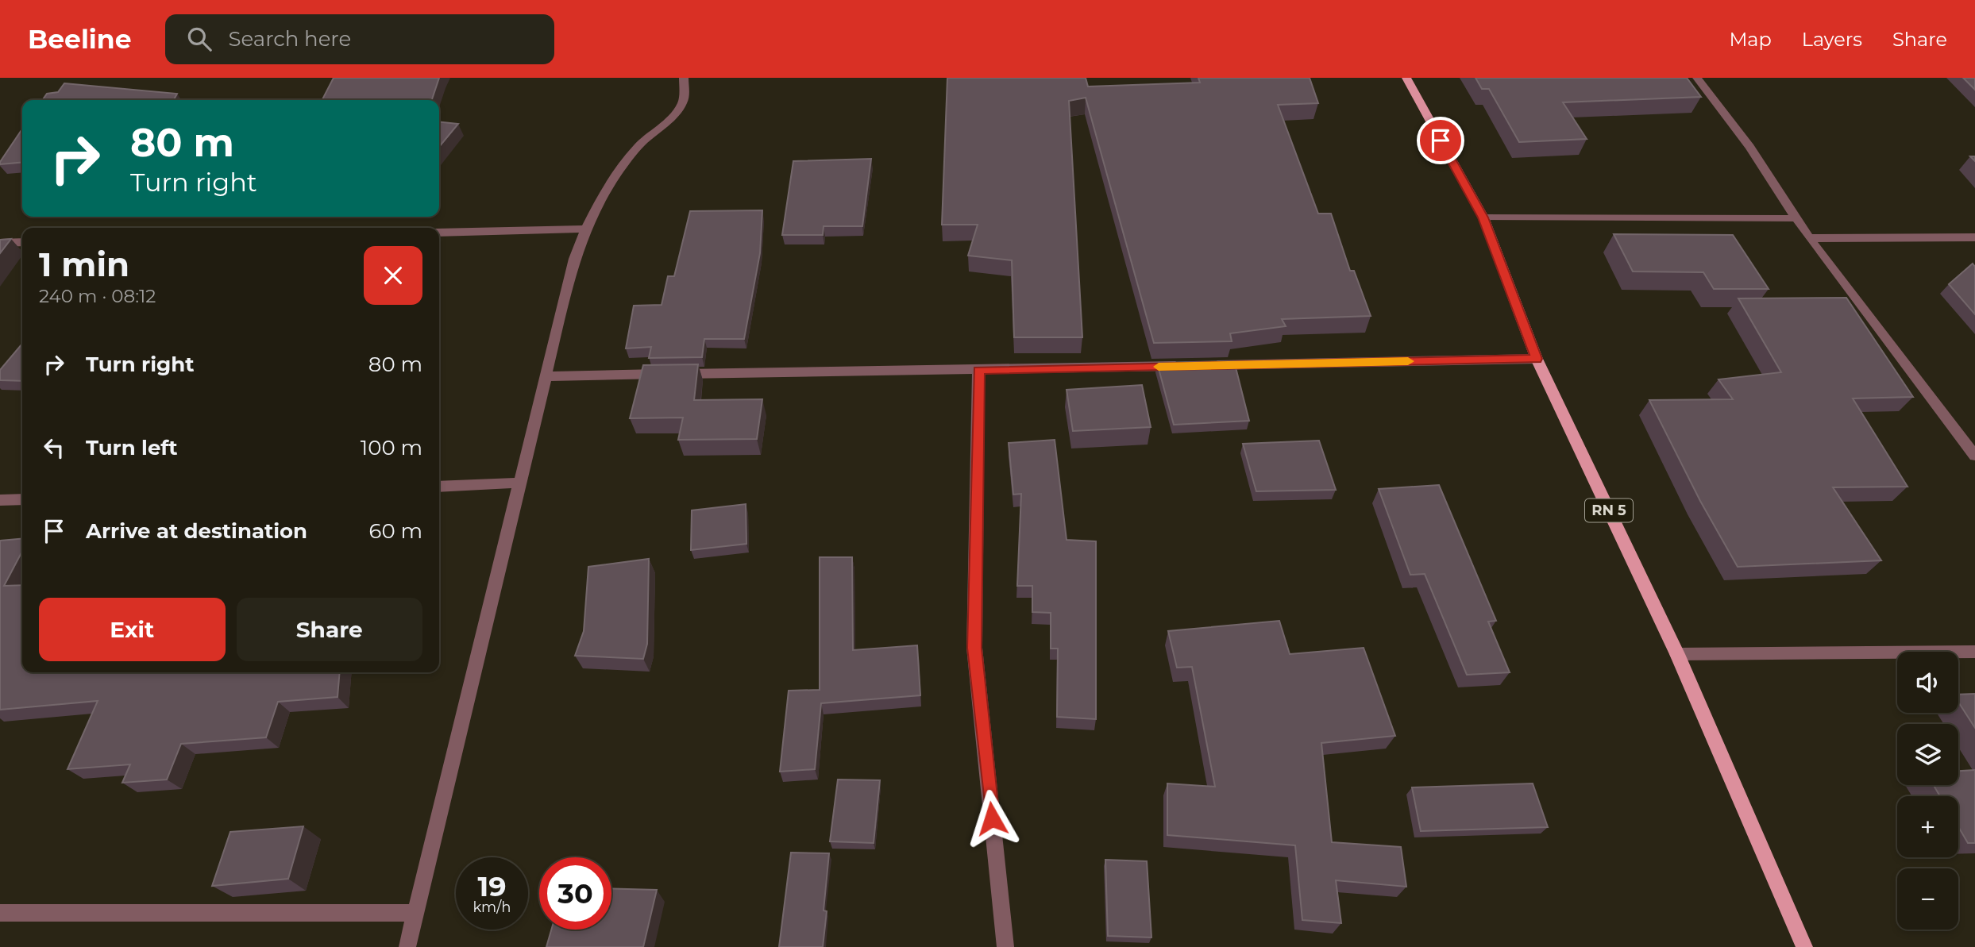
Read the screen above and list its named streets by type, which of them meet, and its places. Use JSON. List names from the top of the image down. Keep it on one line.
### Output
{"streets":{"main road":["RN 5"]},"page":{"header":"Beeline","search":"Search here","nav":["Map","Layers","Share"],"turn":["80 m","Turn right"],"heading":["1 min","240 m · 08:12"],"list":[{"name":"Turn right","value":"80 m"},{"name":"Turn left","value":"100 m"},{"name":"Arrive at destination","value":"60 m"}],"buttons":["Exit","Share"],"map_buttons":["+","−"],"speed":"19 km/h","limit":"30"}}
